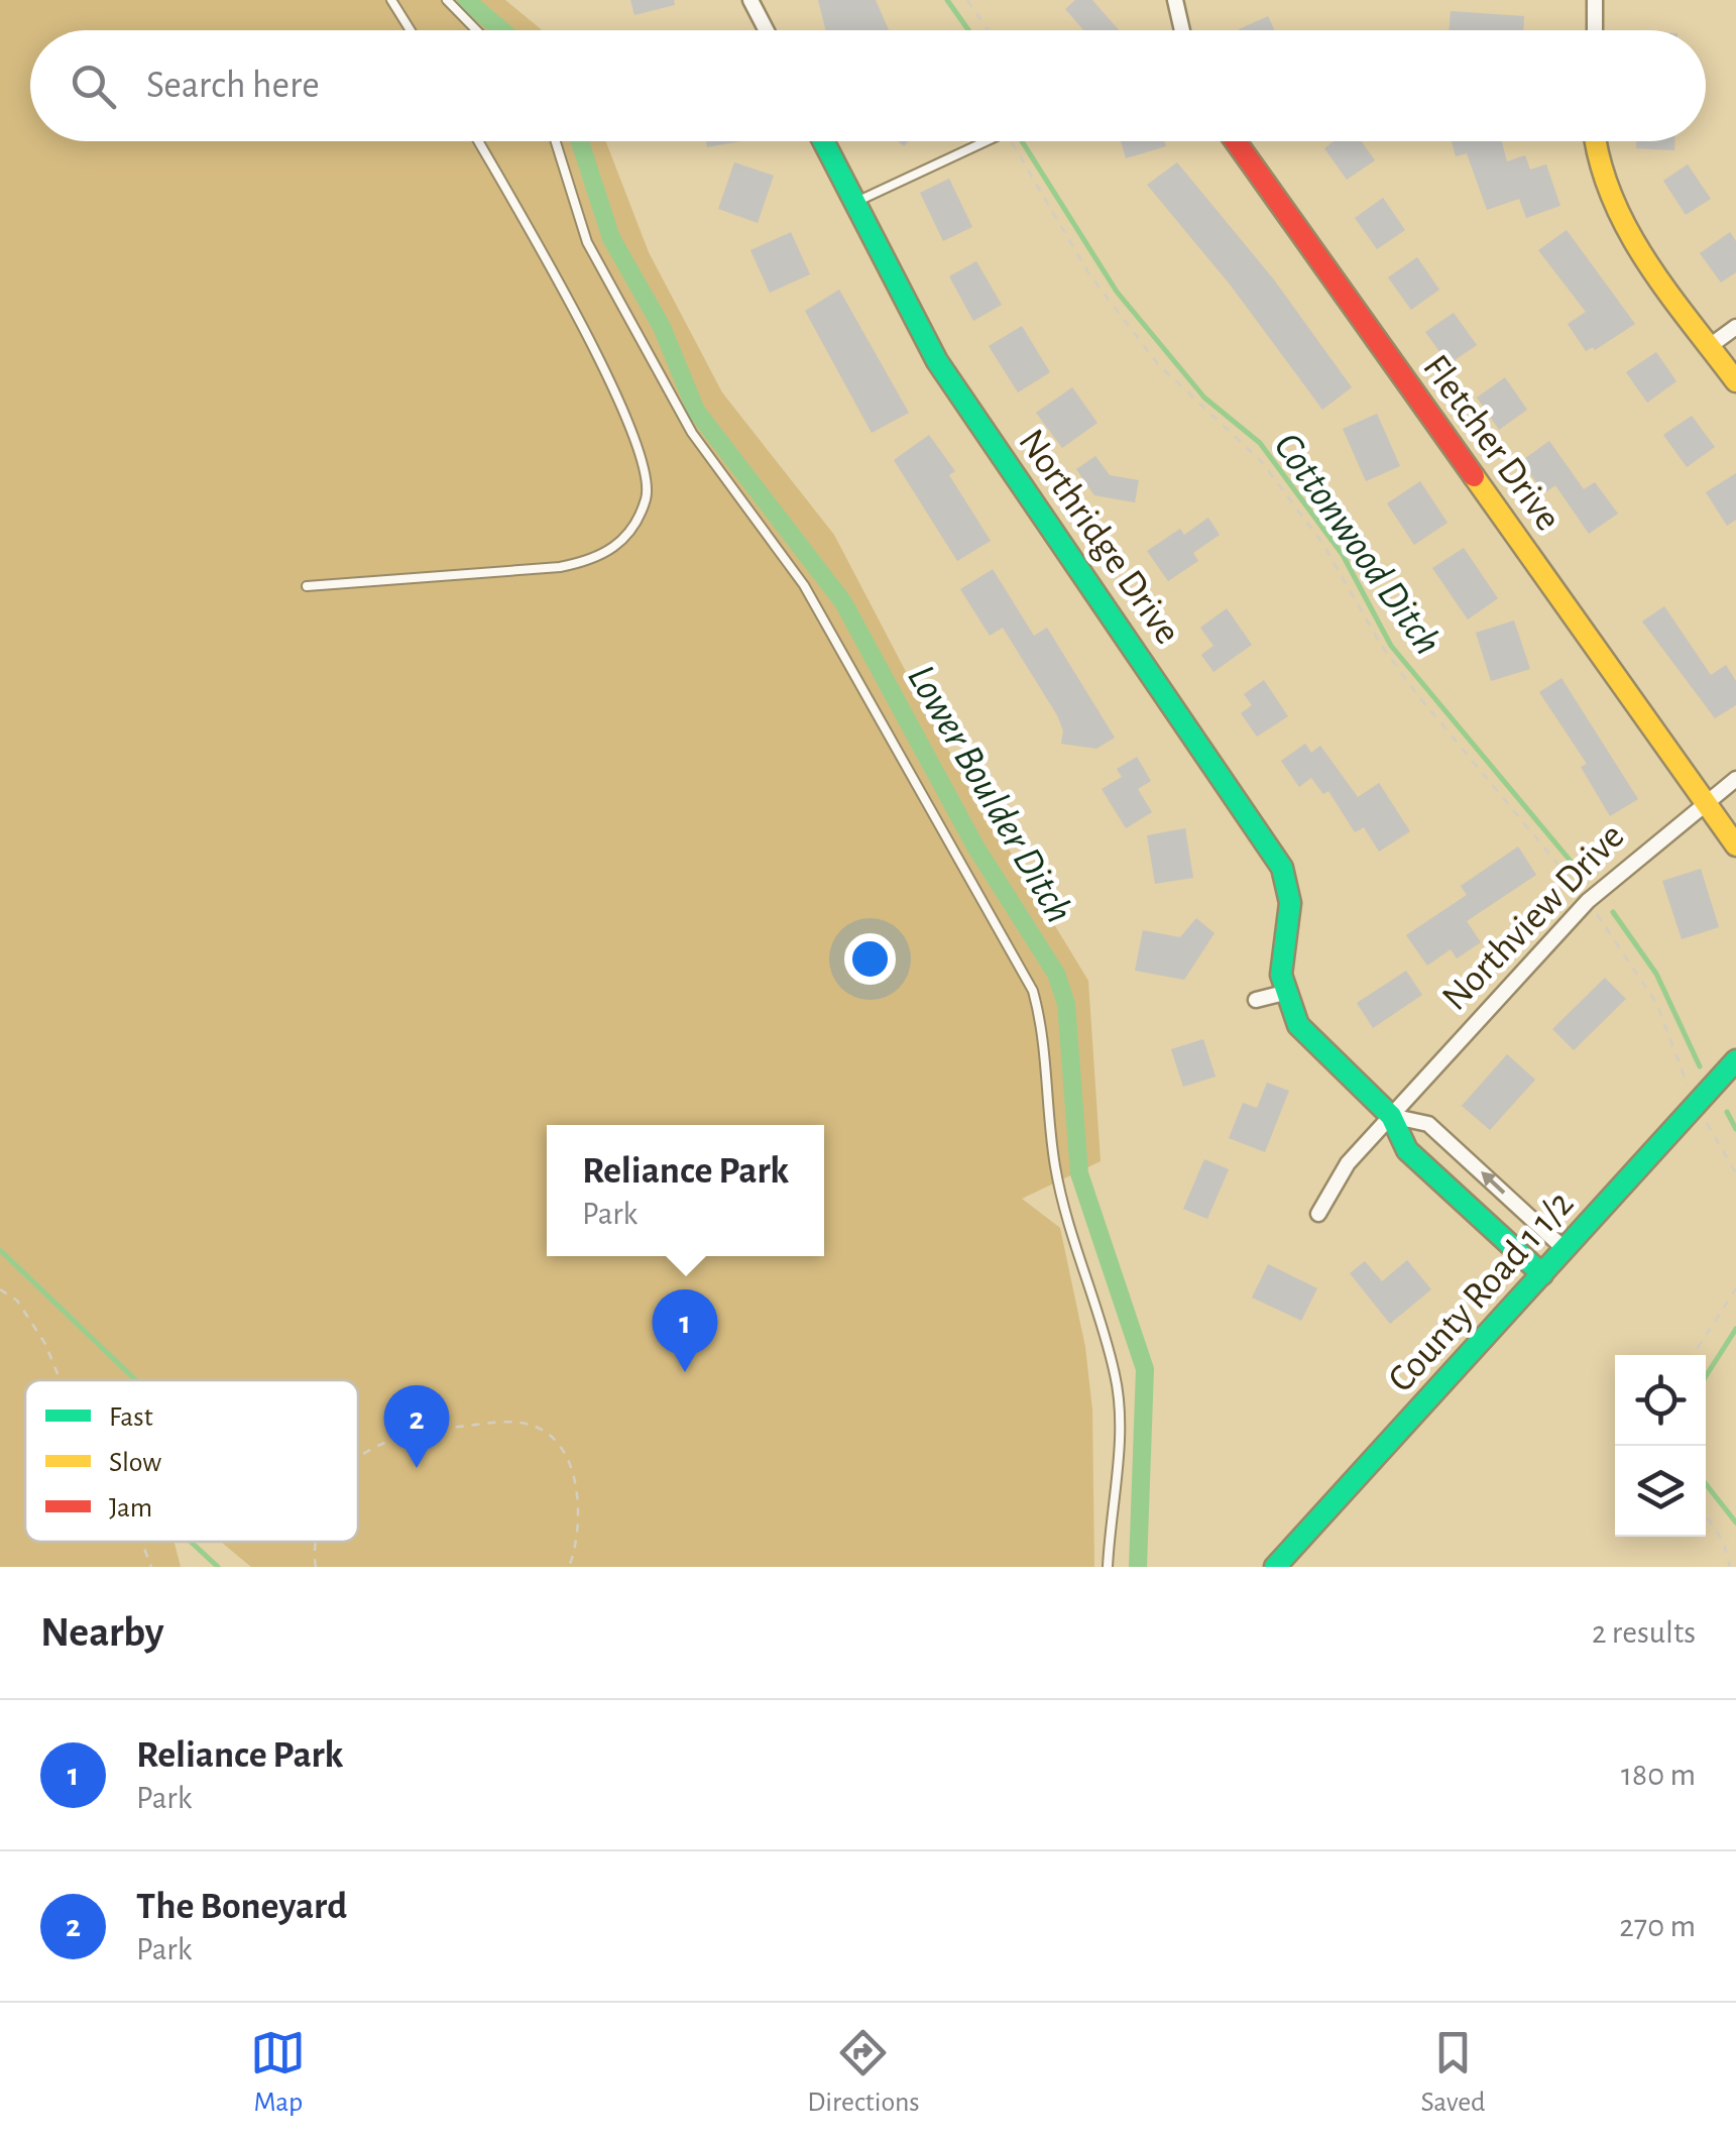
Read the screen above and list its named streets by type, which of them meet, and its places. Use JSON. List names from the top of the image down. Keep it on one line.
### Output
{"streets":{"street":["Fletcher Drive","Northridge Drive","Northview Drive","County Road 1 1/2"]},"crossings":[["Fletcher Drive","Northview Drive"],["Northridge Drive","Northview Drive"],["Northridge Drive","County Road 1 1/2"]],"water":["Cottonwood Ditch","Lower Boulder Ditch"],"legend":["Fast","Slow","Jam"],"page":{"search":"Search here","popup":["Reliance Park","Park"],"pins":["1","2"],"heading":["Nearby","2 results"],"list":[{"mark":"1","name":"Reliance Park","note":"Park","value":"180 m"},{"mark":"2","name":"The Boneyard","note":"Park","value":"270 m"}],"nav":["Map","Directions","Saved"]}}
